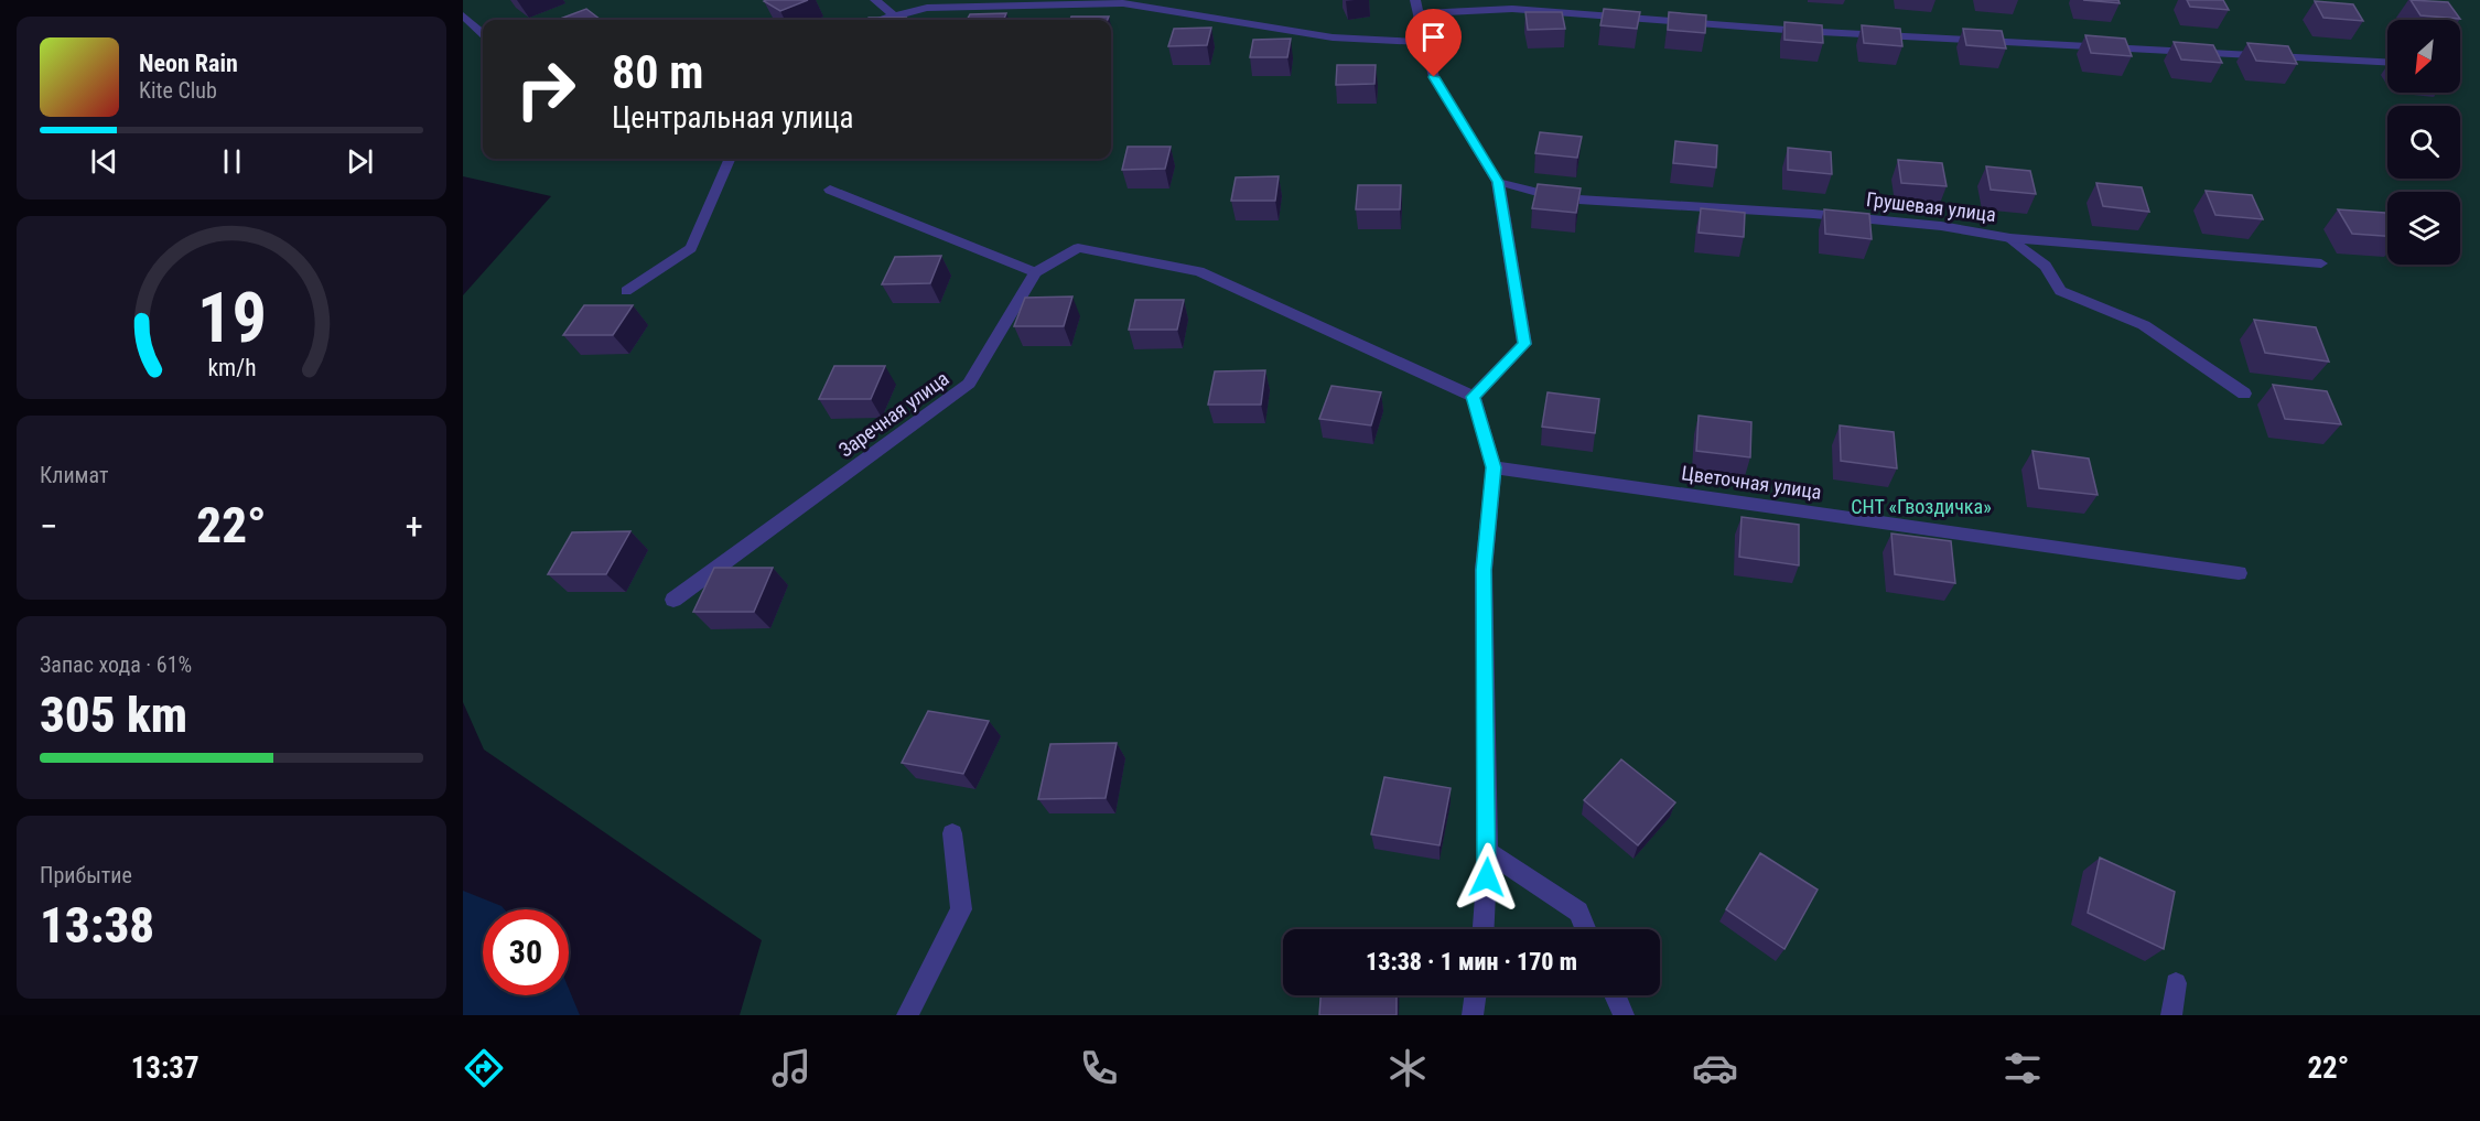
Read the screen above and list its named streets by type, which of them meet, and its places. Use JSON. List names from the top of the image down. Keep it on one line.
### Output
{"streets":{"street":["Грушевая улица","Заречная улица","Цветочная улица"]},"parks":["СНТ «Гвоздичка»"],"north":"bottom left","page":{"turn":["80 m","Центральная улица"],"song":["Neon Rain","Kite Club"],"tile":["Климат",["Запас хода · 61%","305 km"],["Прибытие","13:38"]],"heat":["−","22°","+"],"limit":"30","trip":"13:38 · 1 мин · 170 m","tabs":["13:37","22°"],"gauge":["19","km/h"]}}
